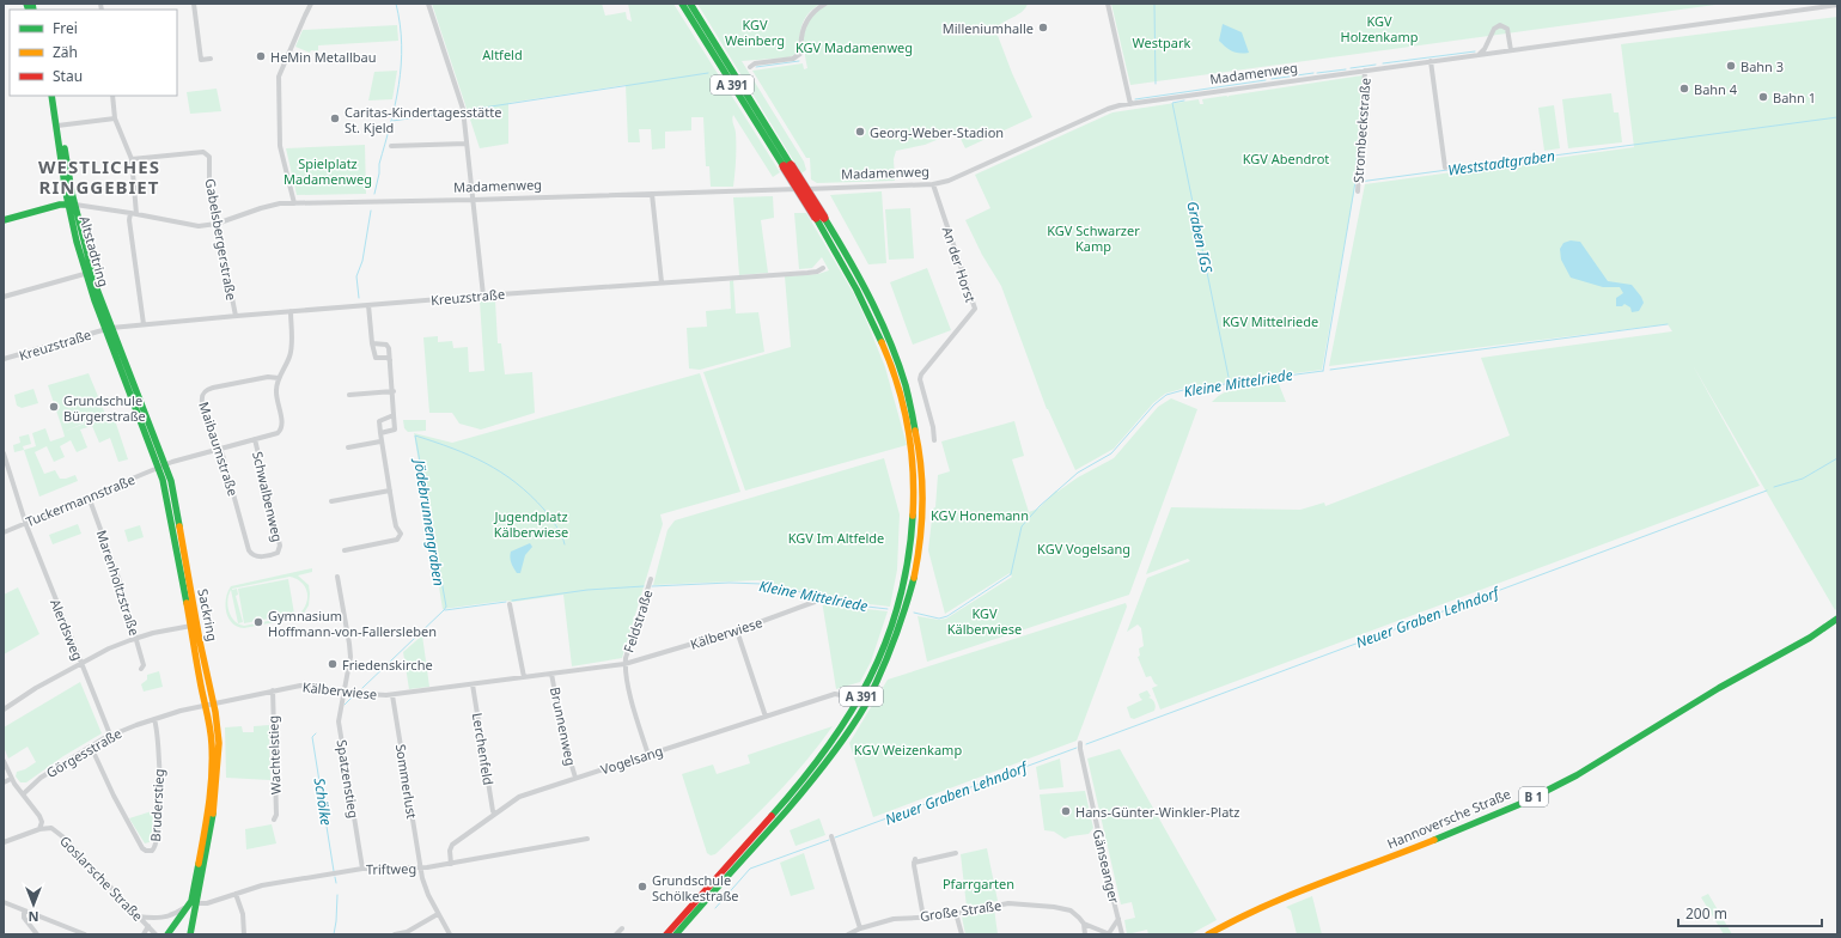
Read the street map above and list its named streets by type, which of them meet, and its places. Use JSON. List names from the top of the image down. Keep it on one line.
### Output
{"streets":{"main road":["Madamenweg","A 391","Altstadtring","Sackring","B 1","Hannoversche Straße"],"street":["Strombeckstraße","Gabelsbergerstraße","An der Horst","Kreuzstraße","Maibaumstraße","Schwalbenweg","Tuckermannstraße","Marenholtzstraße","Feldstraße","Alerdsweg","Kälberwiese","Brunnenweg","Lerchenfeld","Görgesstraße","Wachtelstieg","Vogelsang","Spatzenstieg","Sommerlust","Bruderstieg","Gänseanger","Triftweg","Goslarsche Straße","Große Straße"]},"crossings":[["Madamenweg","Strombeckstraße"],["Madamenweg","Gabelsbergerstraße"],["Madamenweg","Altstadtring"],["Madamenweg","An der Horst"],["Gabelsbergerstraße","Kreuzstraße"],["Altstadtring","Kreuzstraße"],["Altstadtring","Sackring"],["Kreuzstraße","Sackring"],["Maibaumstraße","Schwalbenweg"],["Maibaumstraße","Tuckermannstraße"],["Schwalbenweg","Tuckermannstraße"],["Tuckermannstraße","Marenholtzstraße"],["Tuckermannstraße","Sackring"],["Tuckermannstraße","Alerdsweg"],["Sackring","Kälberwiese"],["Sackring","Görgesstraße"],["Sackring","Triftweg"],["Feldstraße","Kälberwiese"],["Alerdsweg","Görgesstraße"],["Kälberwiese","Brunnenweg"],["Kälberwiese","Lerchenfeld"],["Kälberwiese","Görgesstraße"],["Kälberwiese","Wachtelstieg"],["Kälberwiese","Spatzenstieg"],["Kälberwiese","Sommerlust"],["Brunnenweg","Vogelsang"],["Lerchenfeld","Vogelsang"],["Görgesstraße","Bruderstieg"],["Vogelsang","Triftweg"],["Spatzenstieg","Triftweg"],["Sommerlust","Triftweg"],["Gänseanger","Große Straße"]],"districts":["WESTLICHES RINGGEBIET"],"water":["Weststadtgraben","Graben IGS","Kleine Mittelriede","Jödebrunnengraben","Neuer Graben Lehndorf","Schölke"],"parks":["KGV Holzenkamp","KGV Weinberg","Westpark","KGV Madamenweg","Altfeld","KGV Abendrot","Spielplatz Madamenweg","KGV Schwarzer Kamp","KGV Mittelriede","KGV Honemann","Jugendplatz Kälberwiese","KGV Im Altfelde","KGV Vogelsang","KGV Kälberwiese","KGV Weizenkamp","Pfarrgarten"],"places":["Milleniumhalle","HeMin Metallbau","Bahn 3","Bahn 4","Bahn 1","Caritas-Kindertagesstätte St. Kjeld","Georg-Weber-Stadion","Grundschule Bürgerstraße","Gymnasium Hoffmann-von-Fallersleben","Friedenskirche","Hans-Günter-Winkler-Platz","Grundschule Schölkestraße"],"legend":["Frei","Zäh","Stau"],"scale_bar":"200 m","north":"bottom"}
